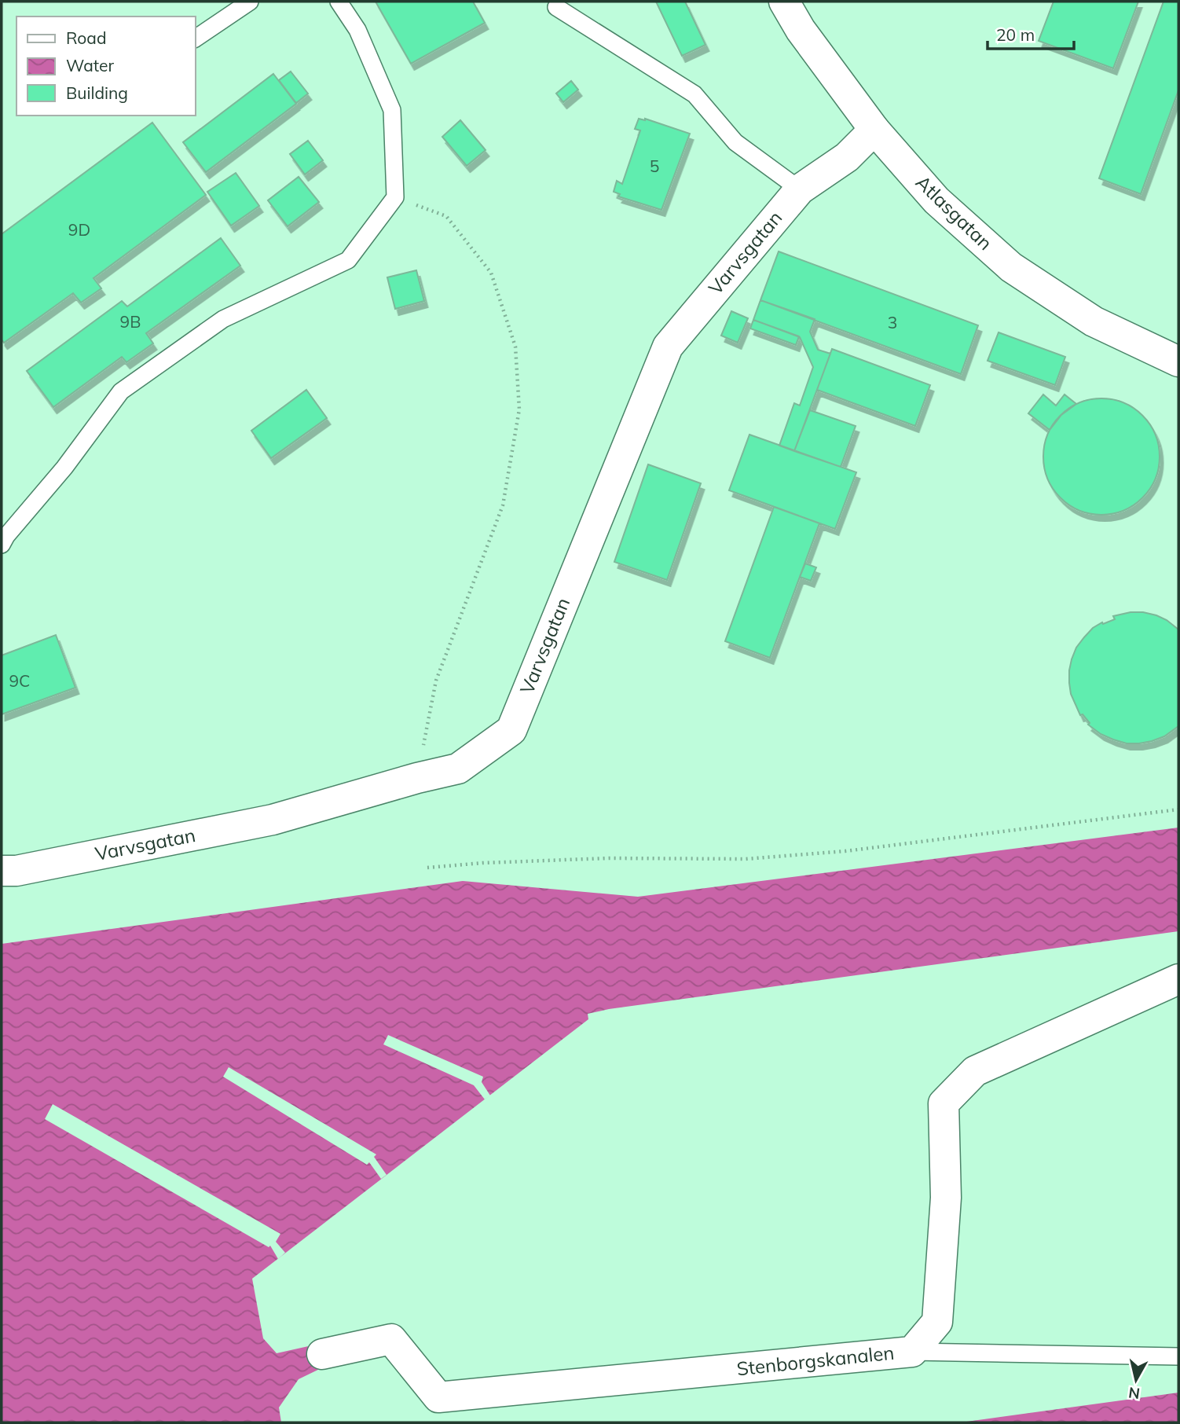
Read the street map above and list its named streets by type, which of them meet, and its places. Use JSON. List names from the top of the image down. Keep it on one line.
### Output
{"streets":{"street":["Atlasgatan","Varvsgatan","Stenborgskanalen"]},"crossings":[["Atlasgatan","Varvsgatan"]],"house_numbers":["5","9D","9B","3","9C"],"legend":["Road","Water","Building"],"scale_bar":"20 m","north":"bottom"}
